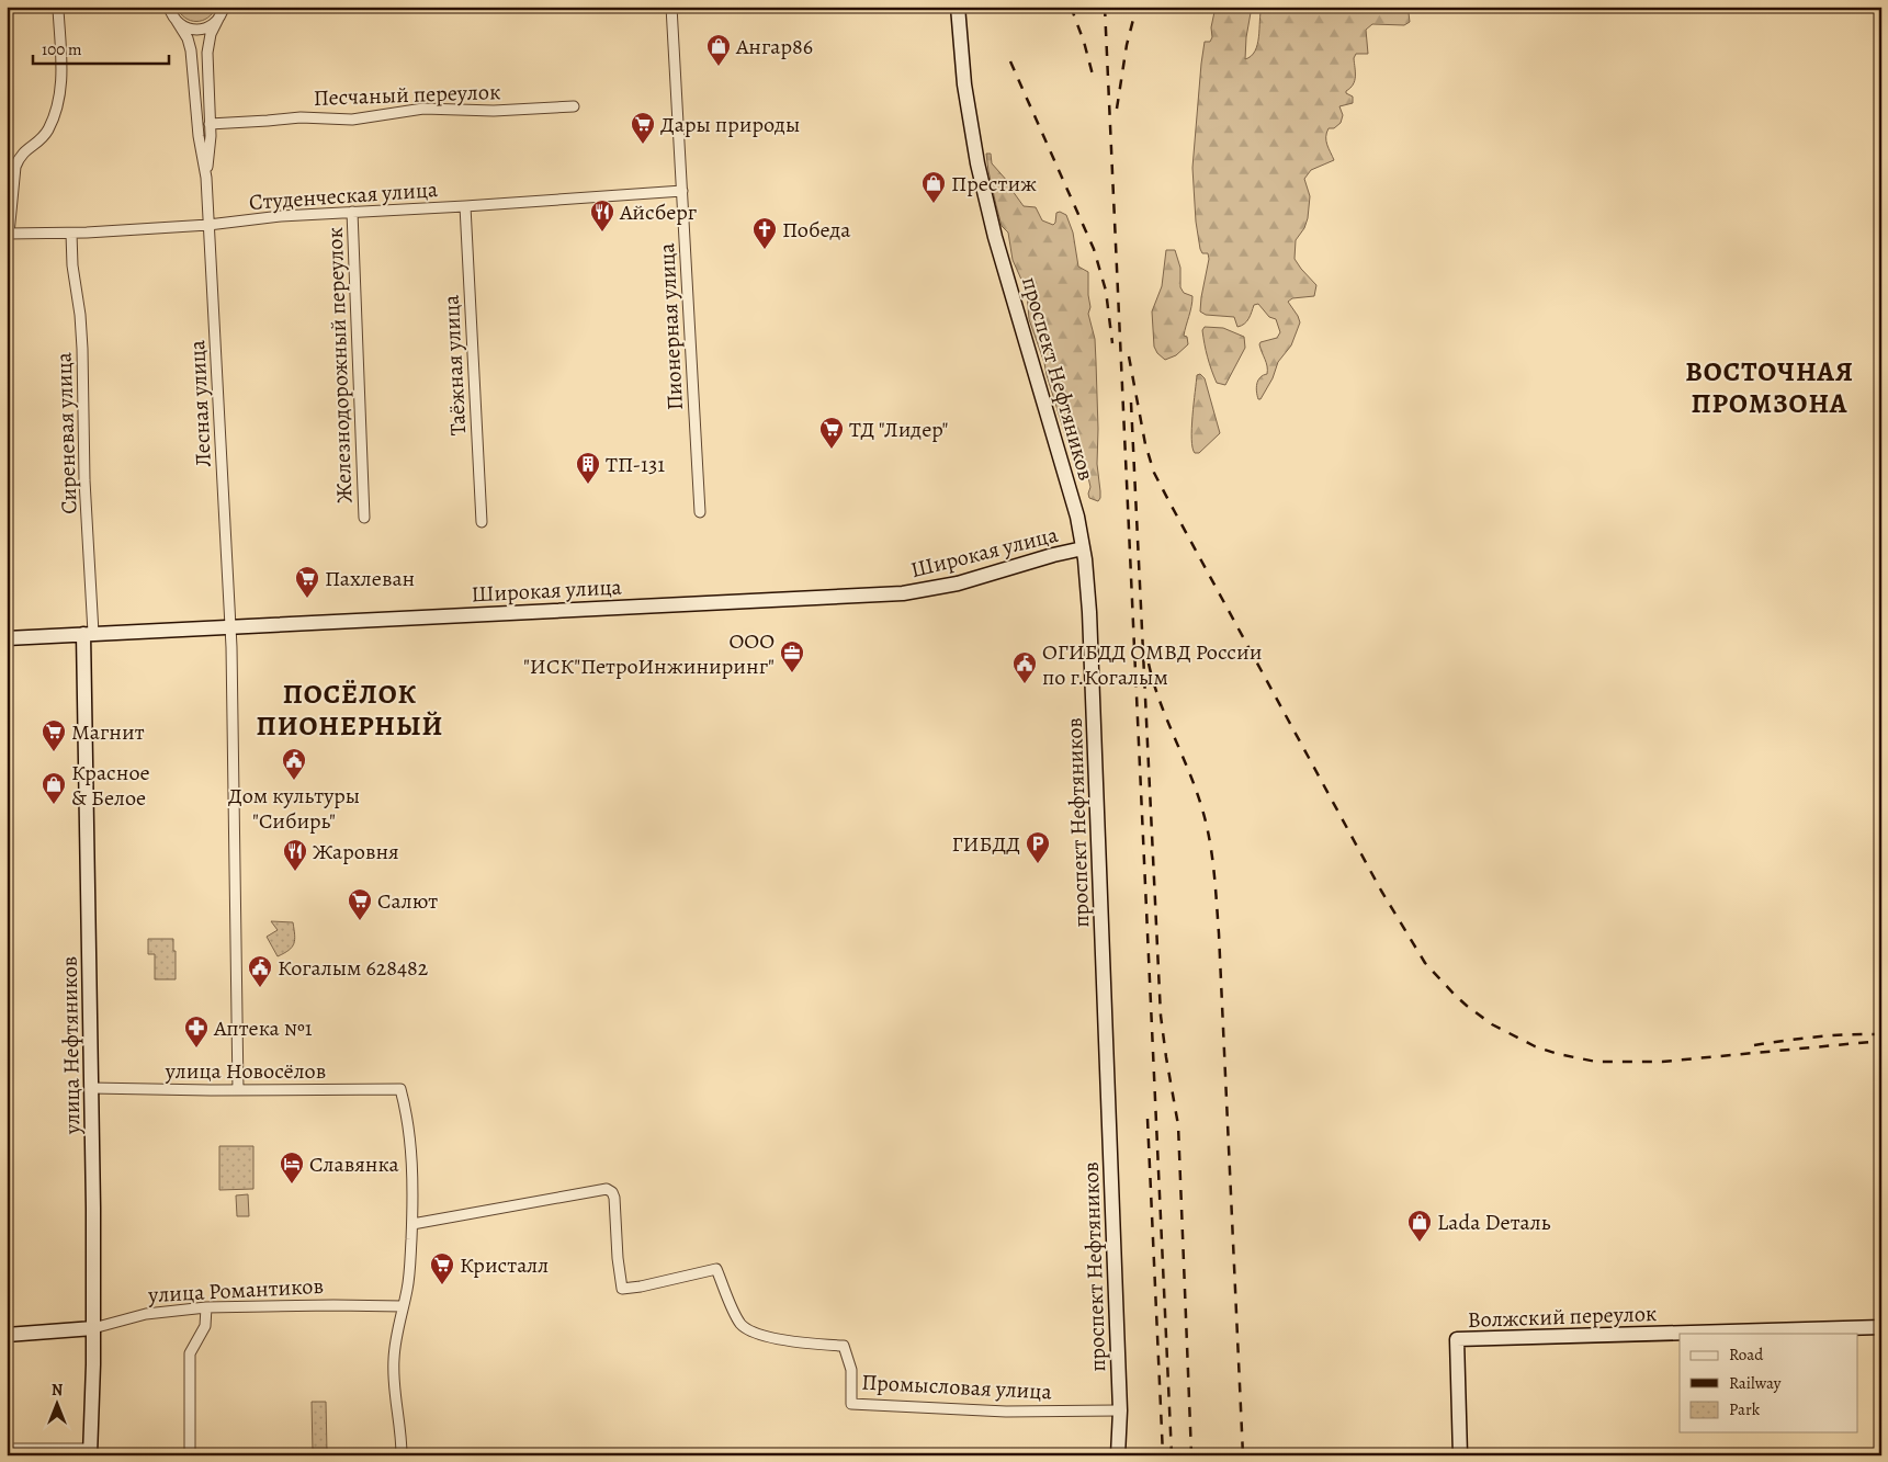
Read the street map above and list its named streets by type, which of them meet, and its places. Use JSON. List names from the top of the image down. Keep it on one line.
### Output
{"streets":{"street":["Песчаный переулок","Студенческая улица","Пионерная улица","Железнодорожный переулок","Таёжная улица","проспект Нефтяников","Лесная улица","Сиреневая улица","Широкая улица","улица Нефтяников","улица Новосёлов","улица Романтиков","Волжский переулок","Промысловая улица"]},"crossings":[["Песчаный переулок","Лесная улица"],["Студенческая улица","Пионерная улица"],["Студенческая улица","Железнодорожный переулок"],["Студенческая улица","Таёжная улица"],["Студенческая улица","Лесная улица"],["Студенческая улица","Сиреневая улица"],["проспект Нефтяников","Широкая улица"],["проспект Нефтяников","Промысловая улица"],["Лесная улица","Широкая улица"],["Лесная улица","улица Новосёлов"],["Сиреневая улица","Широкая улица"],["Сиреневая улица","улица Нефтяников"],["Широкая улица","улица Нефтяников"],["улица Нефтяников","улица Новосёлов"],["улица Нефтяников","улица Романтиков"],["улица Новосёлов","Промысловая улица"]],"districts":["ВОСТОЧНАЯ ПРОМЗОНА","ПОСЁЛОК ПИОНЕРНЫЙ"],"places":{"shop":["Ангар86","Престиж","Красное & Белое","Lada Dеталь"],"supermarket":["Дары природы","ТД \"Лидер\"","Пахлеван","Магнит","Салют","Кристалл"],"restaurant":["Айсберг","Жаровня"],"church":["Победа"],"building":["ТП-131"],"office":["ООО \"ИСК\"ПетроИнжиниринг\""],"public building":["ОГИБДД ОМВД России по г.Когалым","Дом культуры \"Сибирь\"","Когалым 628482"],"parking":["ГИБДД"],"pharmacy":["Аптека №1"],"hotel":["Славянка"]},"legend":["Road","Railway","Park"],"scale_bar":"100 m","north":"top"}
